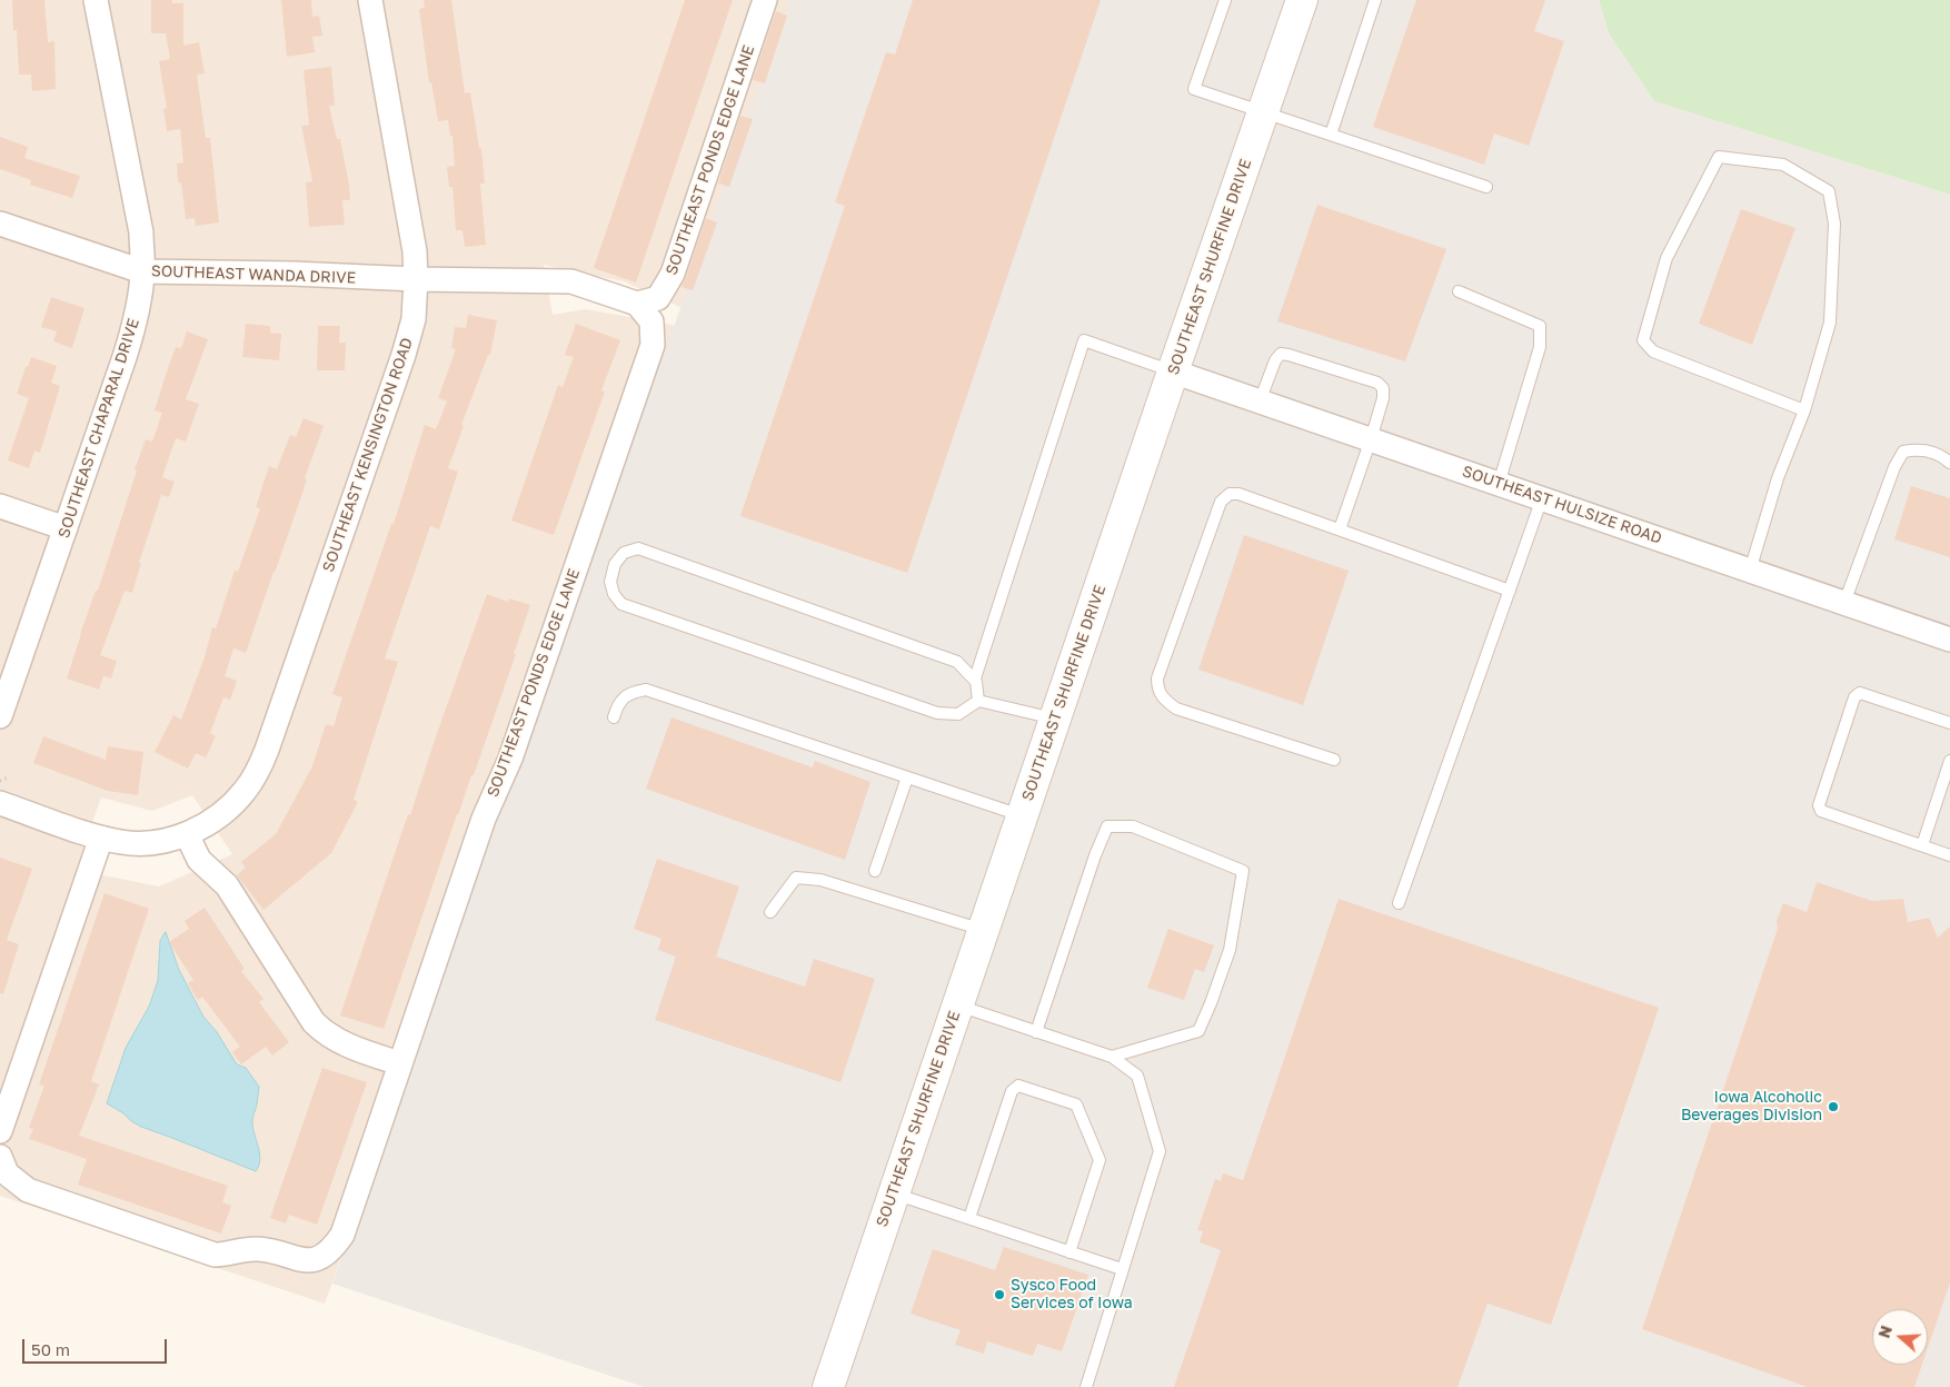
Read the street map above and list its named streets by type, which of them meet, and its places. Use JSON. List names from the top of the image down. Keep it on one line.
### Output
{"streets":{"street":["SOUTHEAST PONDS EDGE LANE","SOUTHEAST SHURFINE DRIVE","SOUTHEAST WANDA DRIVE","SOUTHEAST CHAPARAL DRIVE","SOUTHEAST KENSINGTON ROAD","SOUTHEAST HULSIZE ROAD"]},"crossings":[["SOUTHEAST SHURFINE DRIVE","SOUTHEAST HULSIZE ROAD"],["SOUTHEAST WANDA DRIVE","SOUTHEAST CHAPARAL DRIVE"],["SOUTHEAST WANDA DRIVE","SOUTHEAST KENSINGTON ROAD"]],"places":["Iowa Alcoholic Beverages Division","Sysco Food Services of Iowa"],"scale_bar":"50 m","north":"left"}
